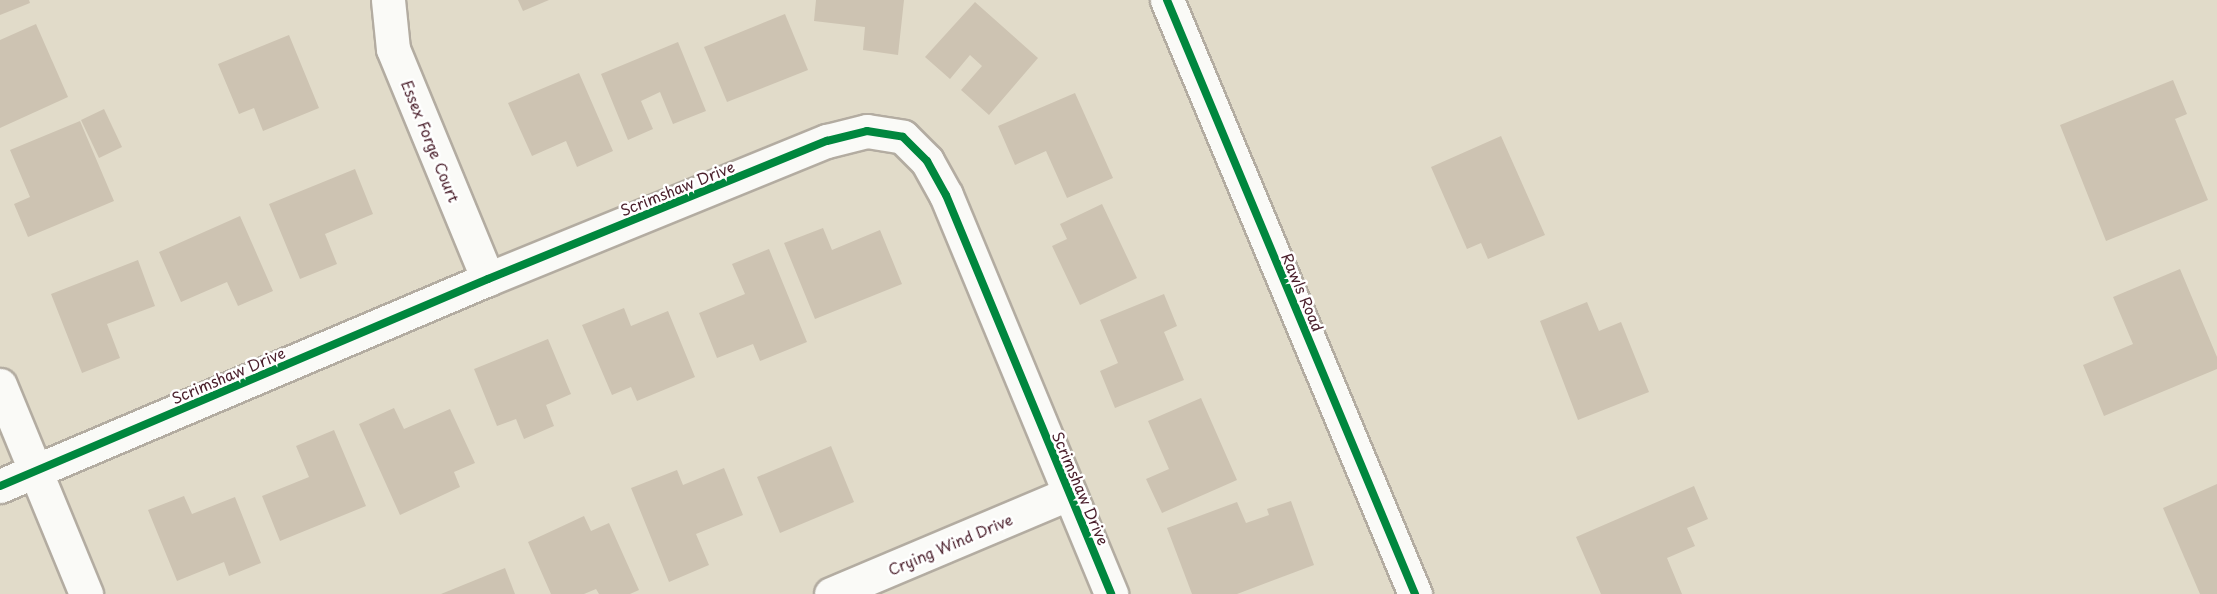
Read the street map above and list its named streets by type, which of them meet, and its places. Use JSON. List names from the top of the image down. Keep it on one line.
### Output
{"streets":{"street":["Essex Forge Court","Scrimshaw Drive","Rawls Road","Crying Wind Drive"]},"crossings":[["Essex Forge Court","Scrimshaw Drive"],["Scrimshaw Drive","Crying Wind Drive"]]}
